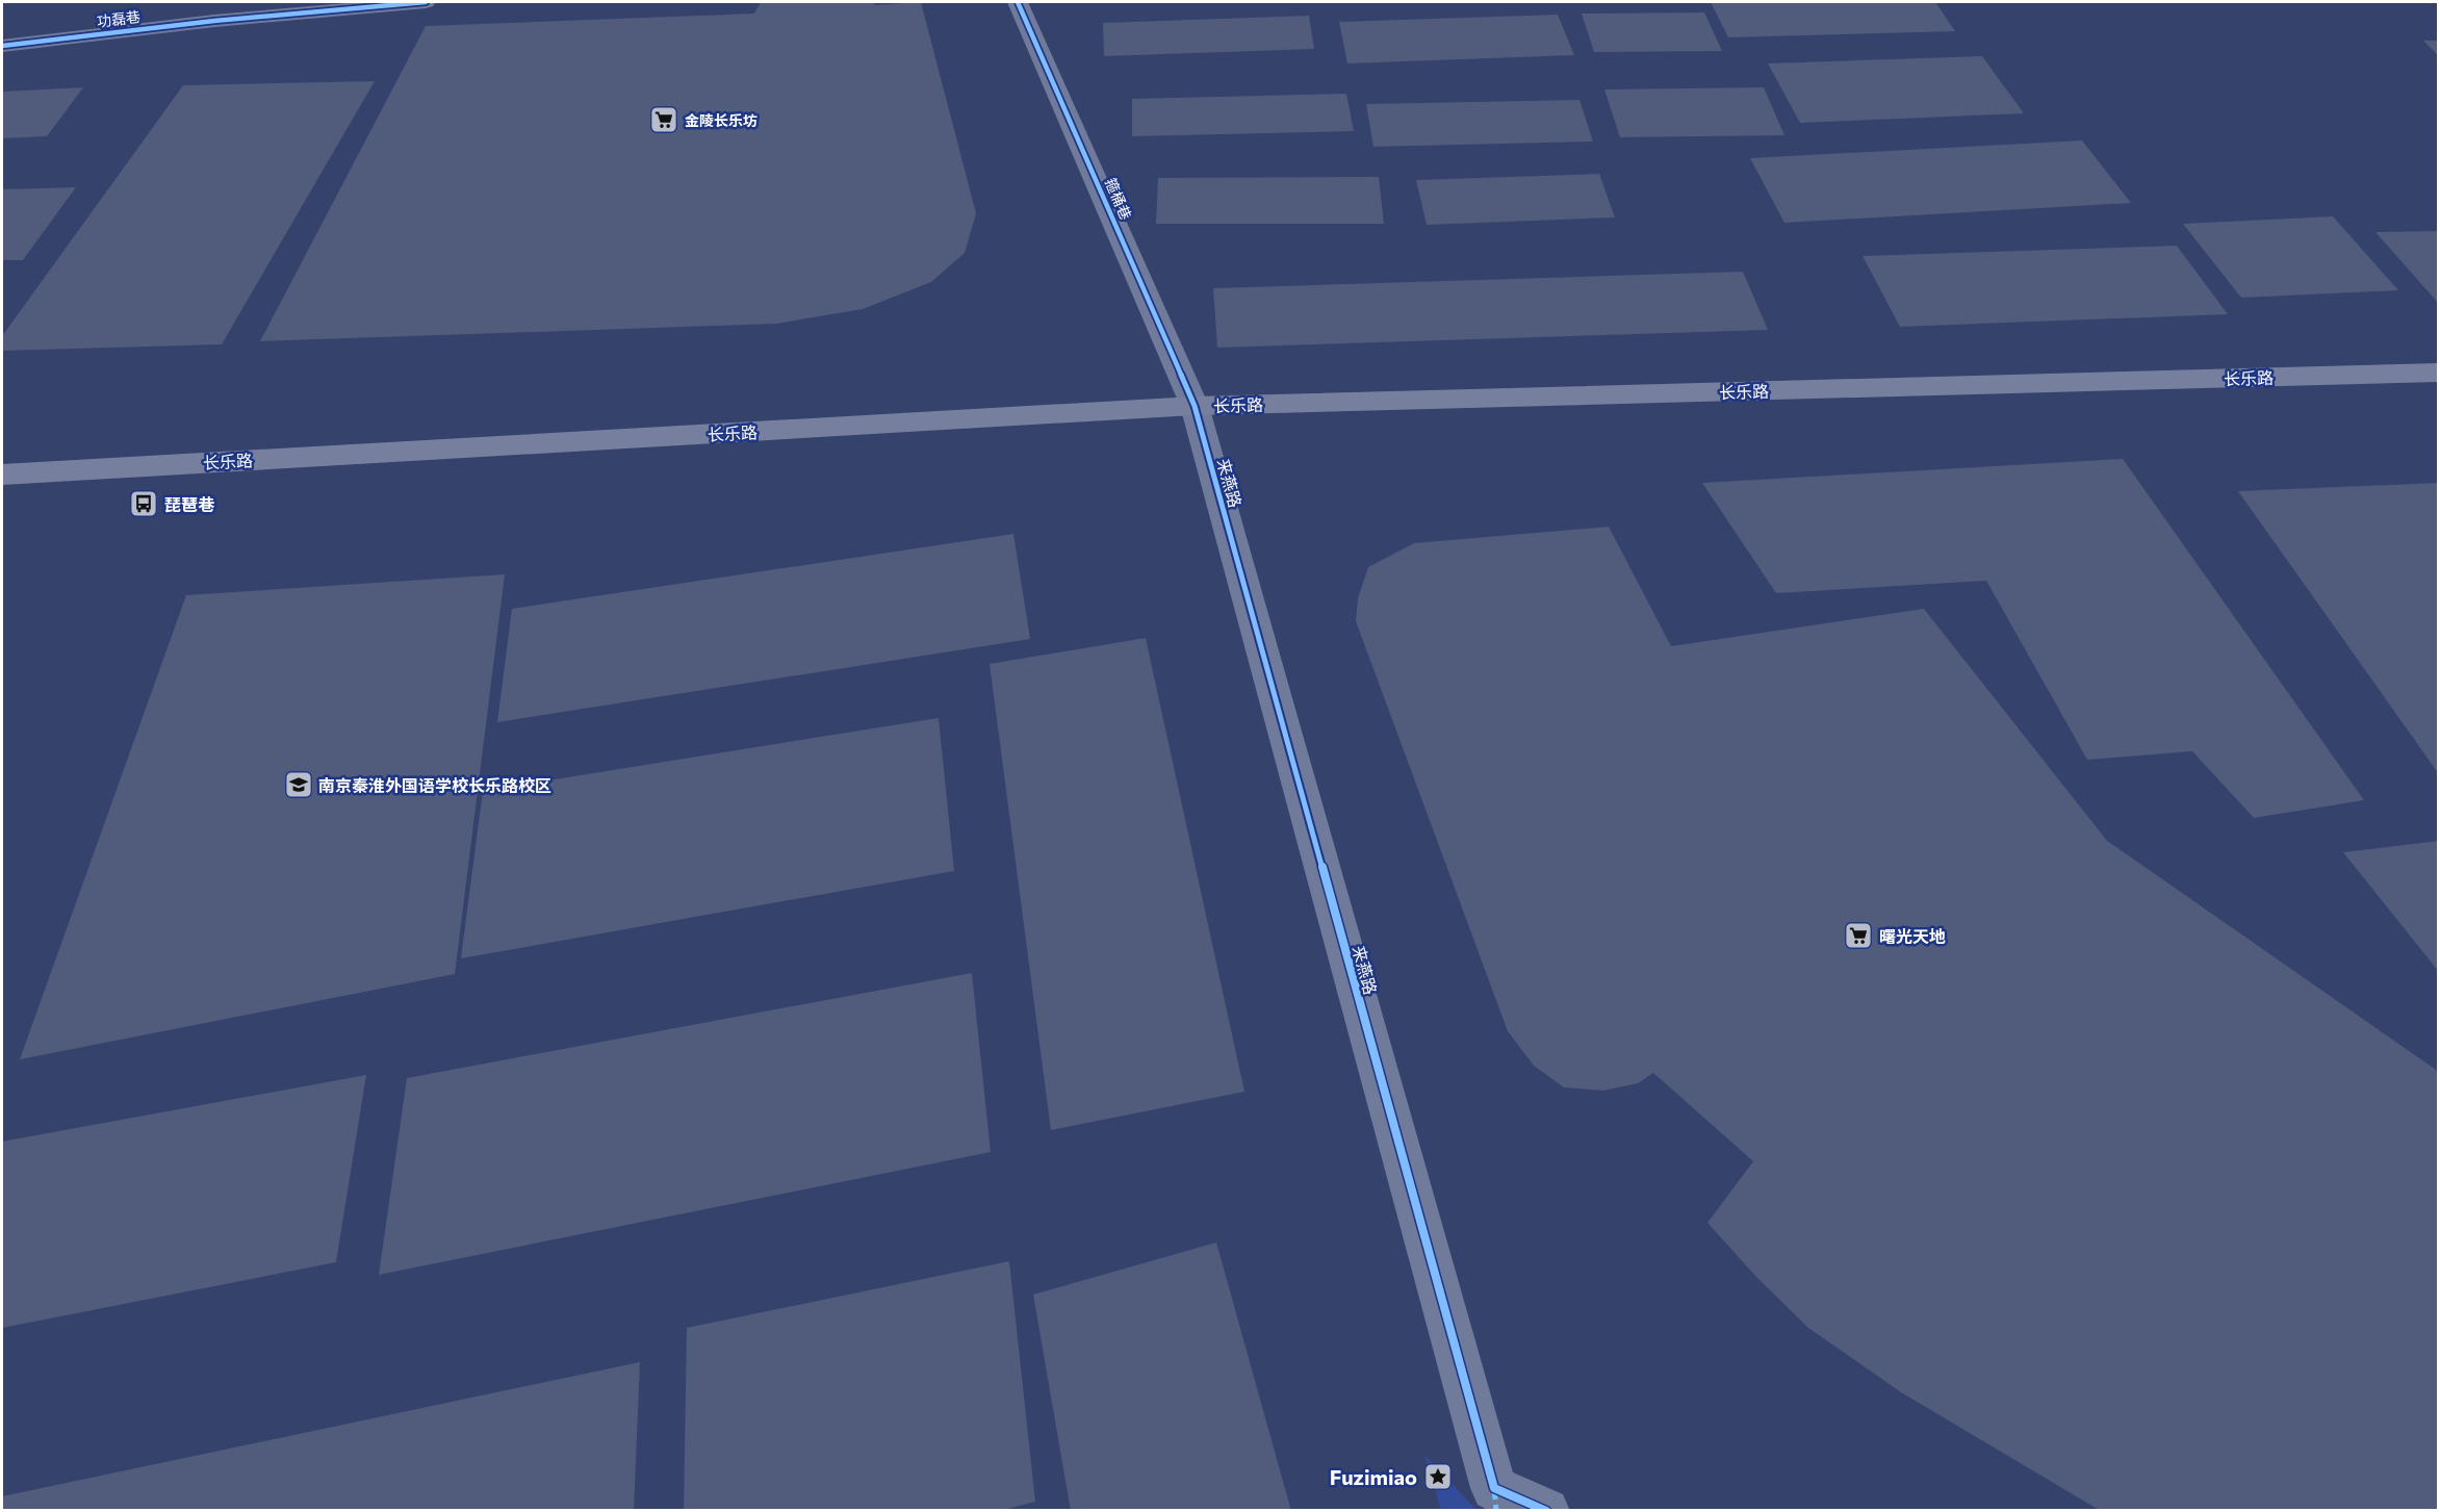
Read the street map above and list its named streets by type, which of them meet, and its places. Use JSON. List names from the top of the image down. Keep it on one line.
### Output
{"streets":{"main road":["长乐路"],"street":["功磊巷","箍桶巷","来燕路"]},"crossings":[["箍桶巷","长乐路"],["箍桶巷","来燕路"],["长乐路","来燕路"]],"places":{"supermarket":["金陵长乐坊","曙光天地"],"bus stop":["琵琶巷"],"school or university":["南京秦淮外国语学校长乐路校区"],"place":["Fuzimiao"]}}
